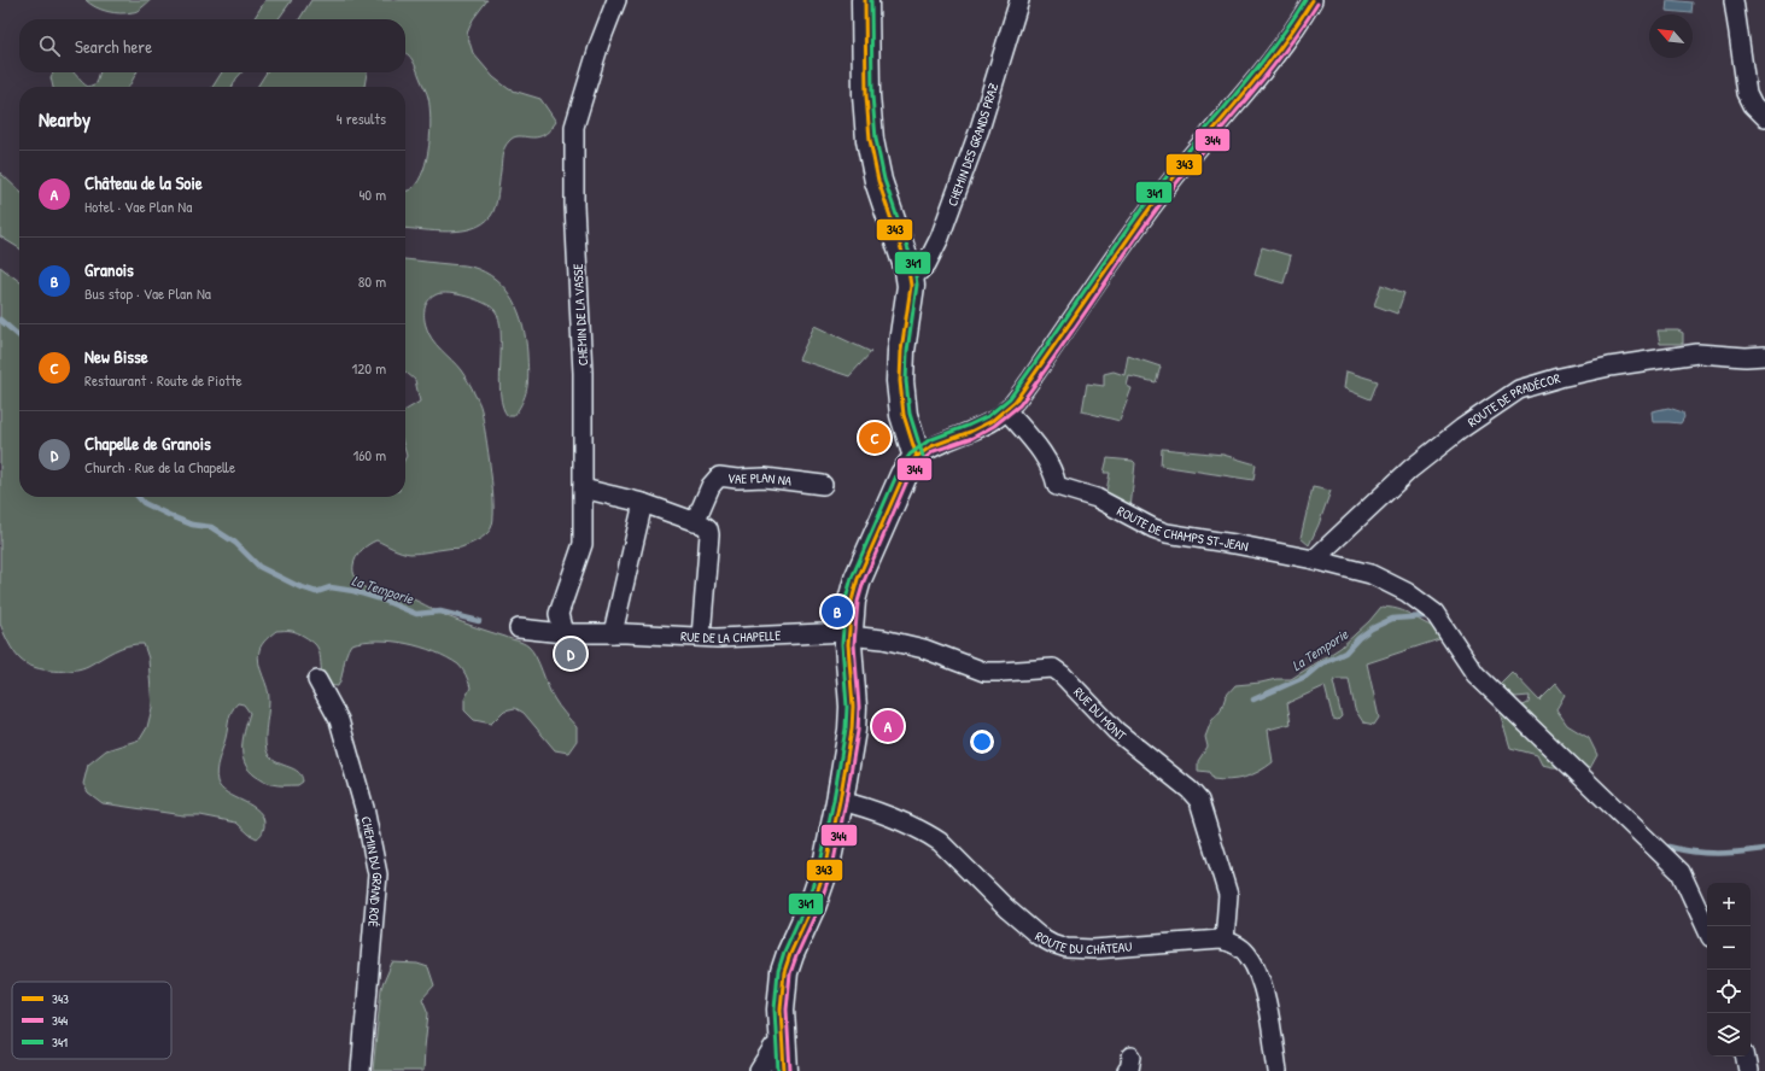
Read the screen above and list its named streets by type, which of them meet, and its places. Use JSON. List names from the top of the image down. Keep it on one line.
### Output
{"streets":{"street":["CHEMIN DES GRANDS PRAZ","CHEMIN DE LA VASSE","ROUTE DE PRADÉCOR","VAE PLAN NA","ROUTE DE CHAMPS ST-JEAN","RUE DE LA CHAPELLE","RUE DU MONT","CHEMIN DU GRAND ROÉ","ROUTE DU CHÂTEAU"]},"crossings":[["CHEMIN DE LA VASSE","RUE DE LA CHAPELLE"],["ROUTE DE PRADÉCOR","ROUTE DE CHAMPS ST-JEAN"],["RUE DE LA CHAPELLE","RUE DU MONT"],["RUE DU MONT","ROUTE DU CHÂTEAU"]],"water":["La Temporie"],"lines":["transit line 343","transit line 341","transit line 344"],"legend":["343","344","341"],"north":"top left","page":{"search":"Search here","heading":["Nearby","4 results"],"list":[{"mark":"A","name":"Château de la Soie","note":"Hotel · Vae Plan Na","value":"40 m"},{"mark":"B","name":"Granois","note":"Bus stop · Vae Plan Na","value":"80 m"},{"mark":"C","name":"New Bisse","note":"Restaurant · Route de Piotte","value":"120 m"},{"mark":"D","name":"Chapelle de Granois","note":"Church · Rue de la Chapelle","value":"160 m"}],"pins":["C","B","D","A"],"map_buttons":["+","−"]}}
